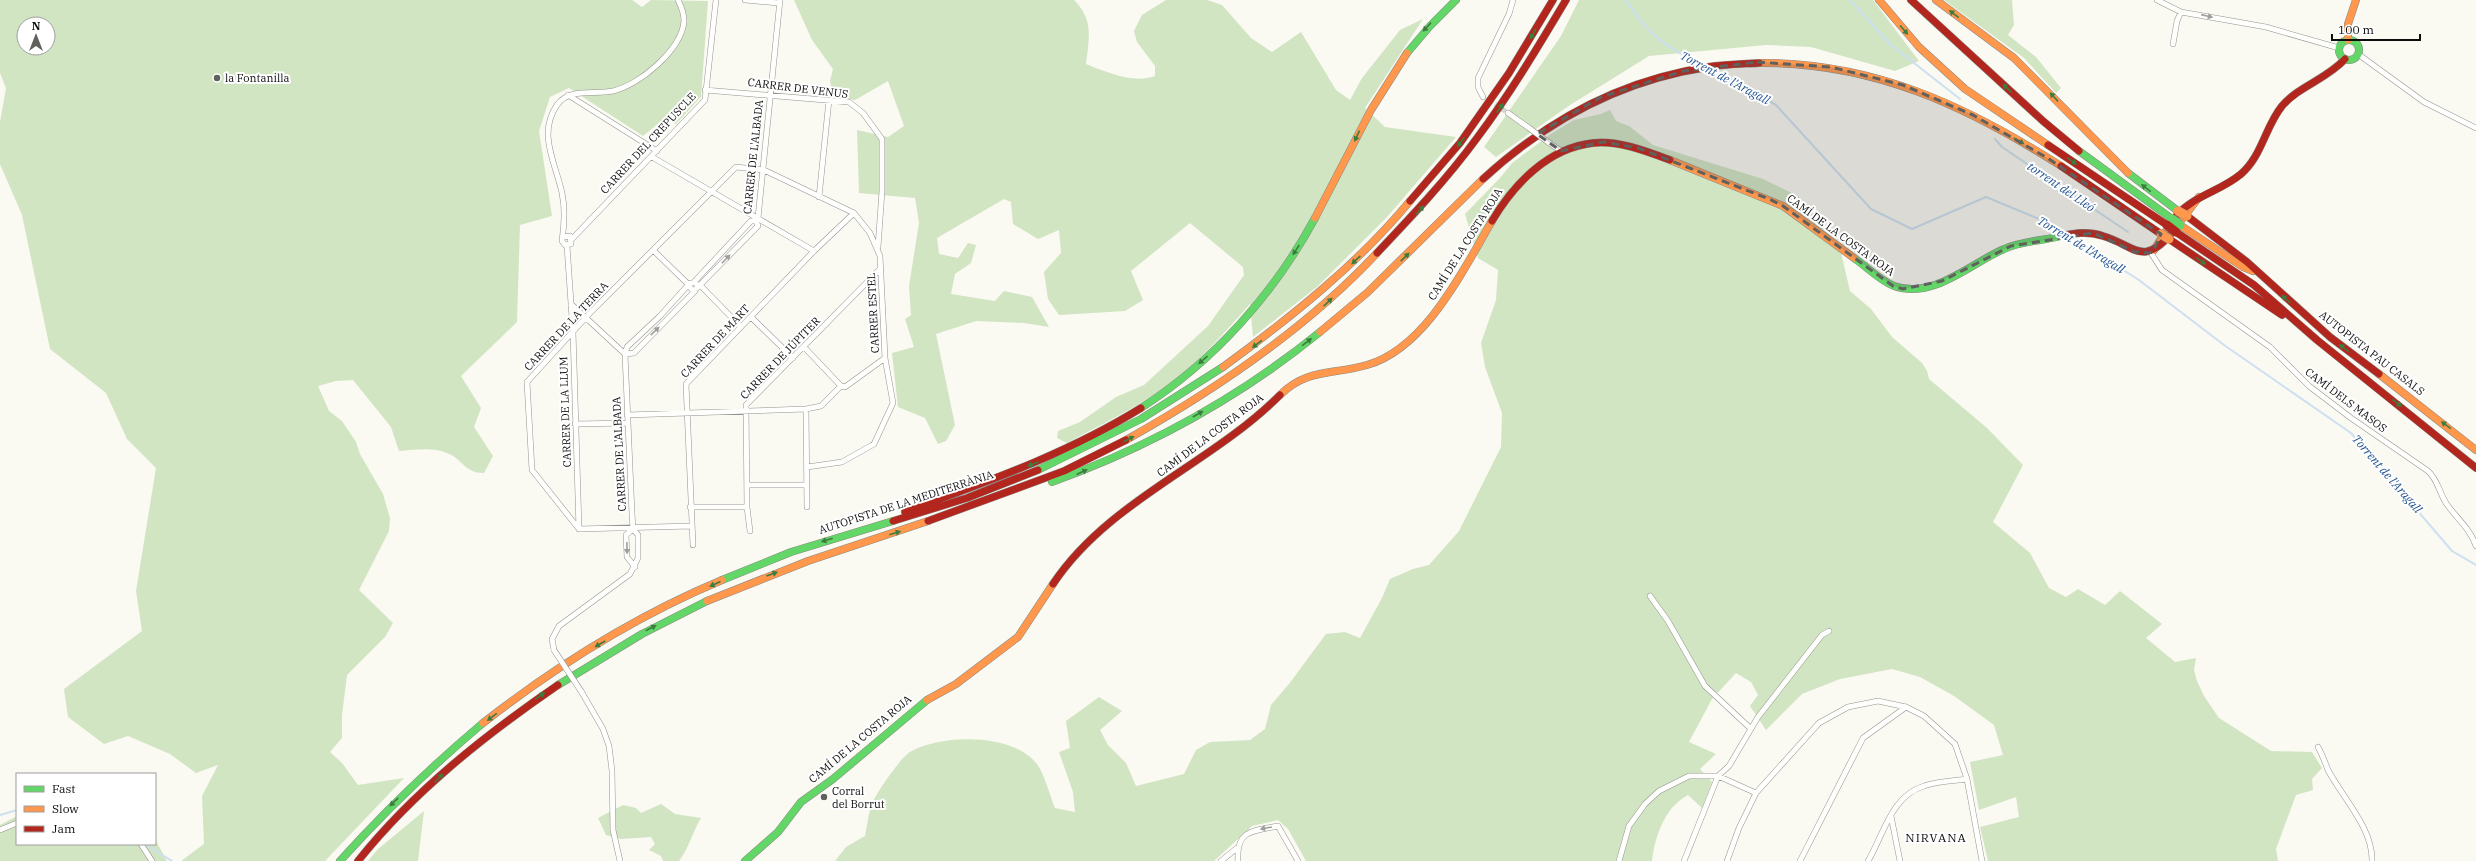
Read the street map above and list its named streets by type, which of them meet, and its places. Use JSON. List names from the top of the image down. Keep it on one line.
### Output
{"streets":{"main road":["CAMÍ DE LA COSTA ROJA","AUTOPISTA PAU CASALS","AUTOPISTA DE LA MEDITERRÀNIA"],"street":["CARRER DE VENUS","CARRER DEL CREPUSCLE","CARRER DE L'ALBADA","CARRER ESTEL","CARRER DE LA TERRA","CARRER DE MART","CARRER DE JÚPITER","CAMÍ DELS MASOS","CARRER DE LA LLUM"]},"crossings":[["CARRER DE VENUS","CARRER DEL CREPUSCLE"],["CARRER DE VENUS","CARRER DE L'ALBADA"],["CARRER DE VENUS","CARRER ESTEL"],["CARRER DEL CREPUSCLE","CARRER DE LA LLUM"],["CARRER DE L'ALBADA","CARRER ESTEL"],["CARRER DE L'ALBADA","CARRER DE LA TERRA"],["CAMÍ DE LA COSTA ROJA","CAMÍ DELS MASOS"],["CARRER ESTEL","CARRER DE LA TERRA"],["CARRER ESTEL","CARRER DE MART"],["CARRER ESTEL","CARRER DE JÚPITER"],["CARRER DE LA TERRA","CARRER DE LA LLUM"]],"districts":["NIRVANA"],"water":["Torrent de l'Aragall","torrent del Lleó"],"places":["la Fontanilla","Corral del Borrut"],"legend":["Fast","Slow","Jam"],"scale_bar":"100 m","north":"top"}
